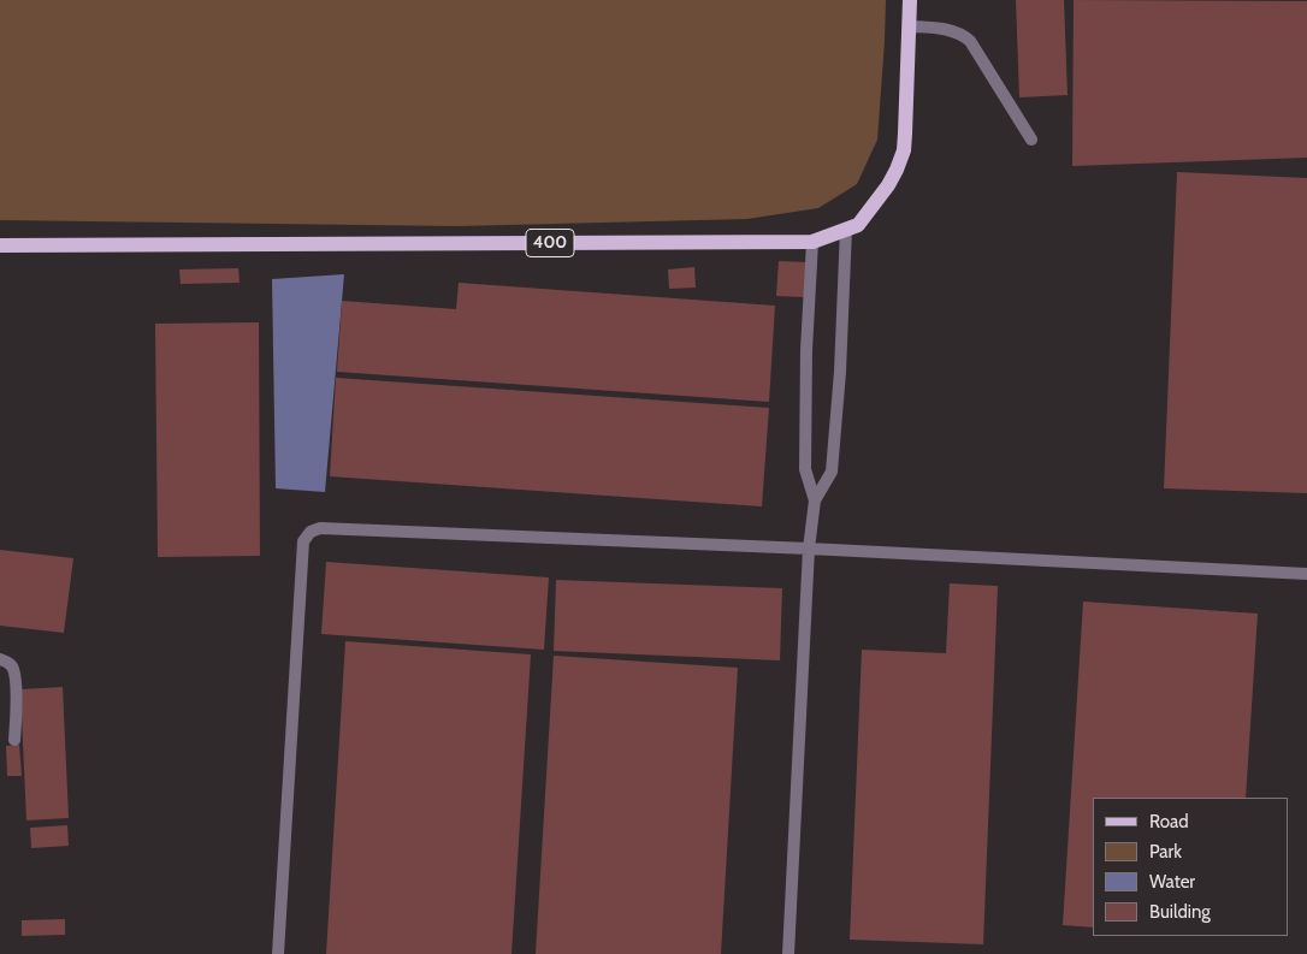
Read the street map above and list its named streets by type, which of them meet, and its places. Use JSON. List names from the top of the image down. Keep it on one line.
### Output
{"streets":{"main road":["400"]},"legend":["Road","Park","Water","Building"]}
